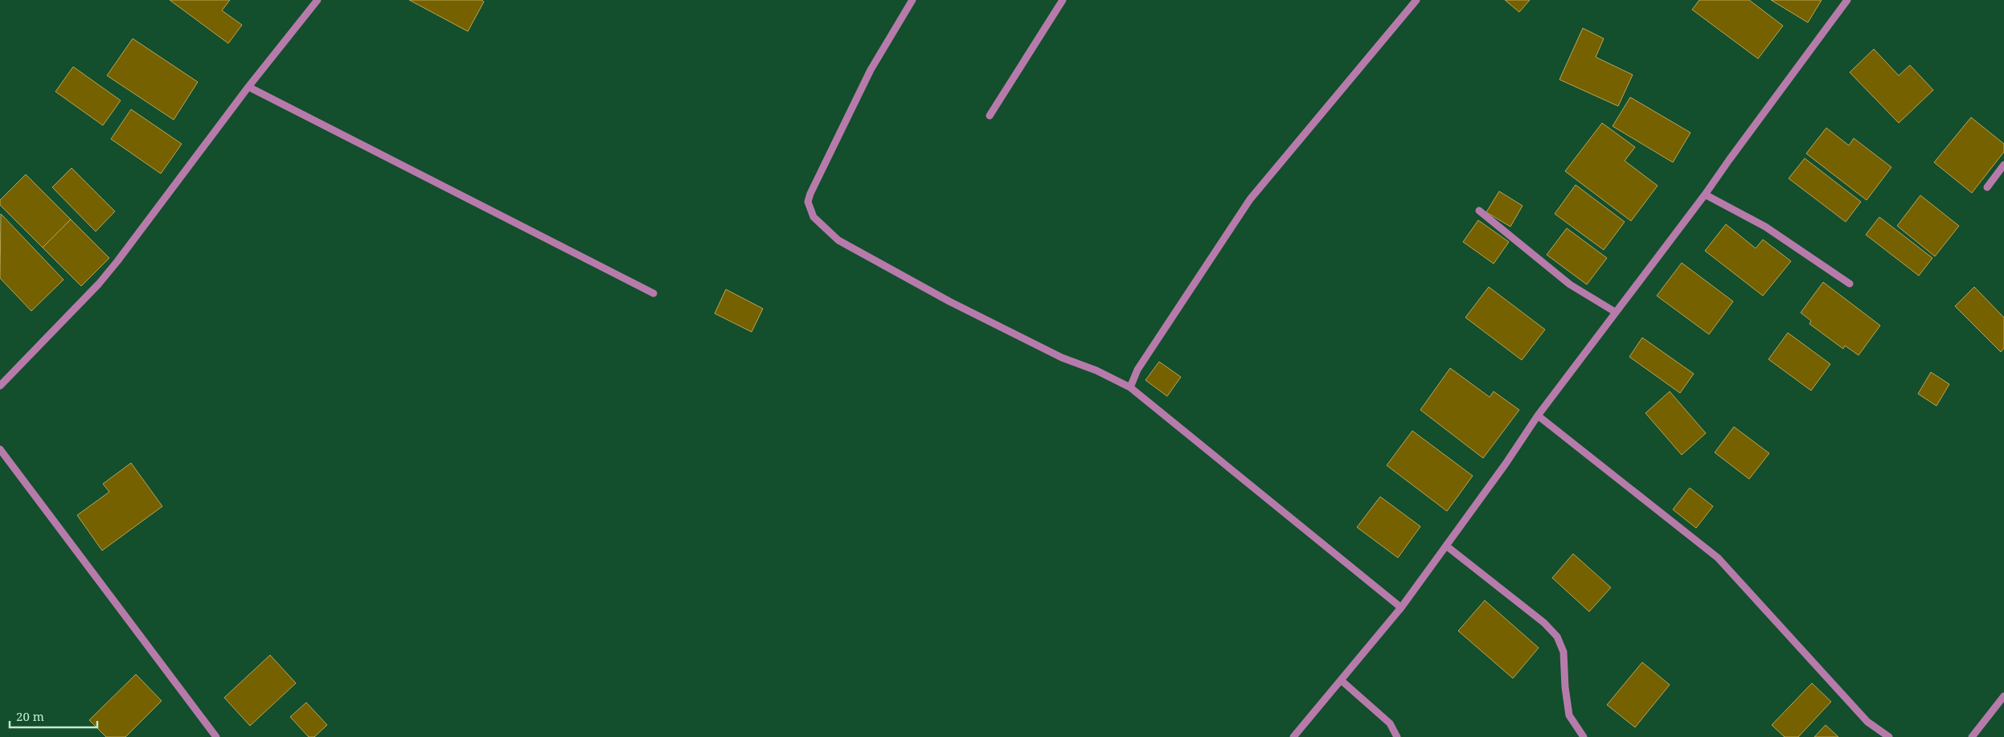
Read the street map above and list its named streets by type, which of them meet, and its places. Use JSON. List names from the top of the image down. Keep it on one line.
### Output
{"scale_bar":"20 m"}
